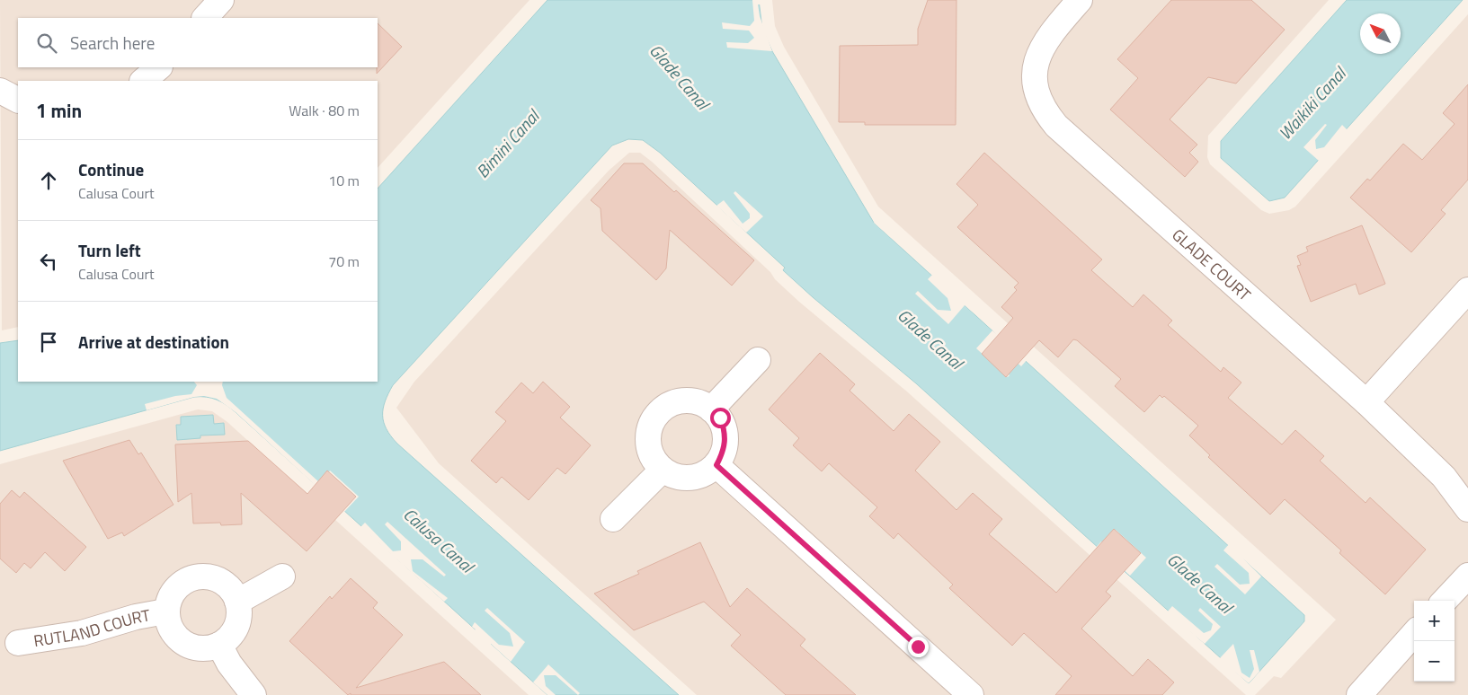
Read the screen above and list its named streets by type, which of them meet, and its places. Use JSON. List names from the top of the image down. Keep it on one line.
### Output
{"streets":{"street":["GLADE COURT","RUTLAND COURT"]},"water":["Glade Canal","Waikiki Canal","Bimini Canal","Calusa Canal"],"north":"top left","page":{"search":"Search here","heading":["1 min","Walk · 80 m"],"list":[["Continue","Calusa Court","10 m"],["Turn left","Calusa Court","70 m"],"Arrive at destination"],"map_buttons":["+","−"]}}
